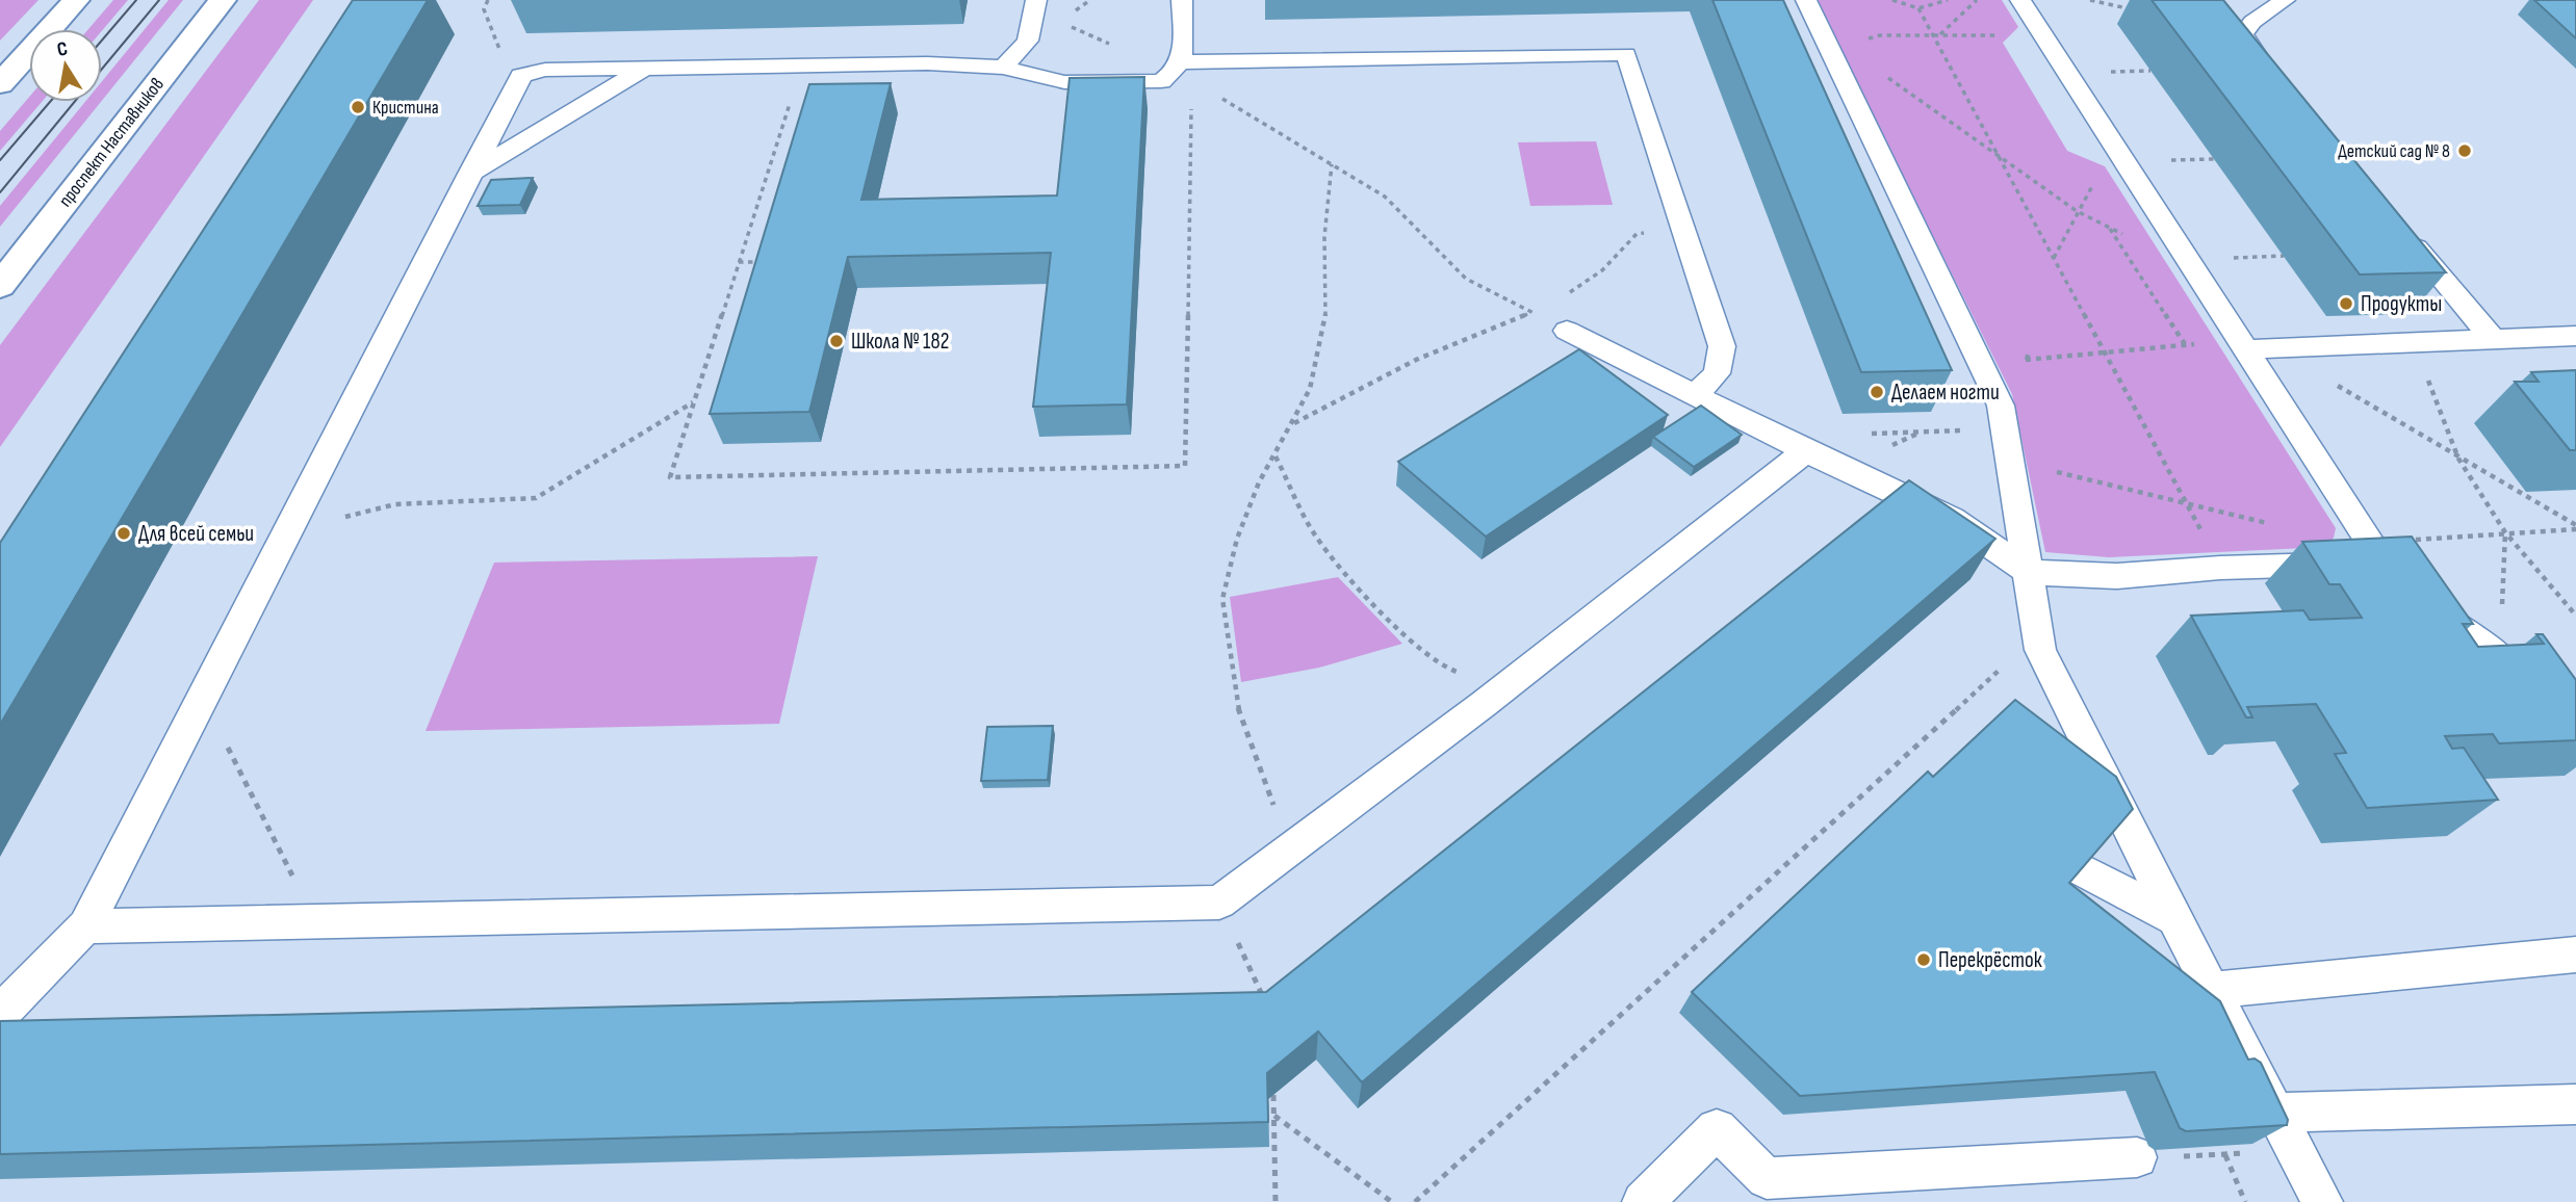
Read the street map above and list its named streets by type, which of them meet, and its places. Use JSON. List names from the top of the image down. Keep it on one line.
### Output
{"streets":{"main road":["проспект Наставников"]},"places":["Кристина","Детский сад № 8","Продукты","Школа № 182","Делаем ногти","Для всей семьи","Перекрёсток"],"north":"top"}
